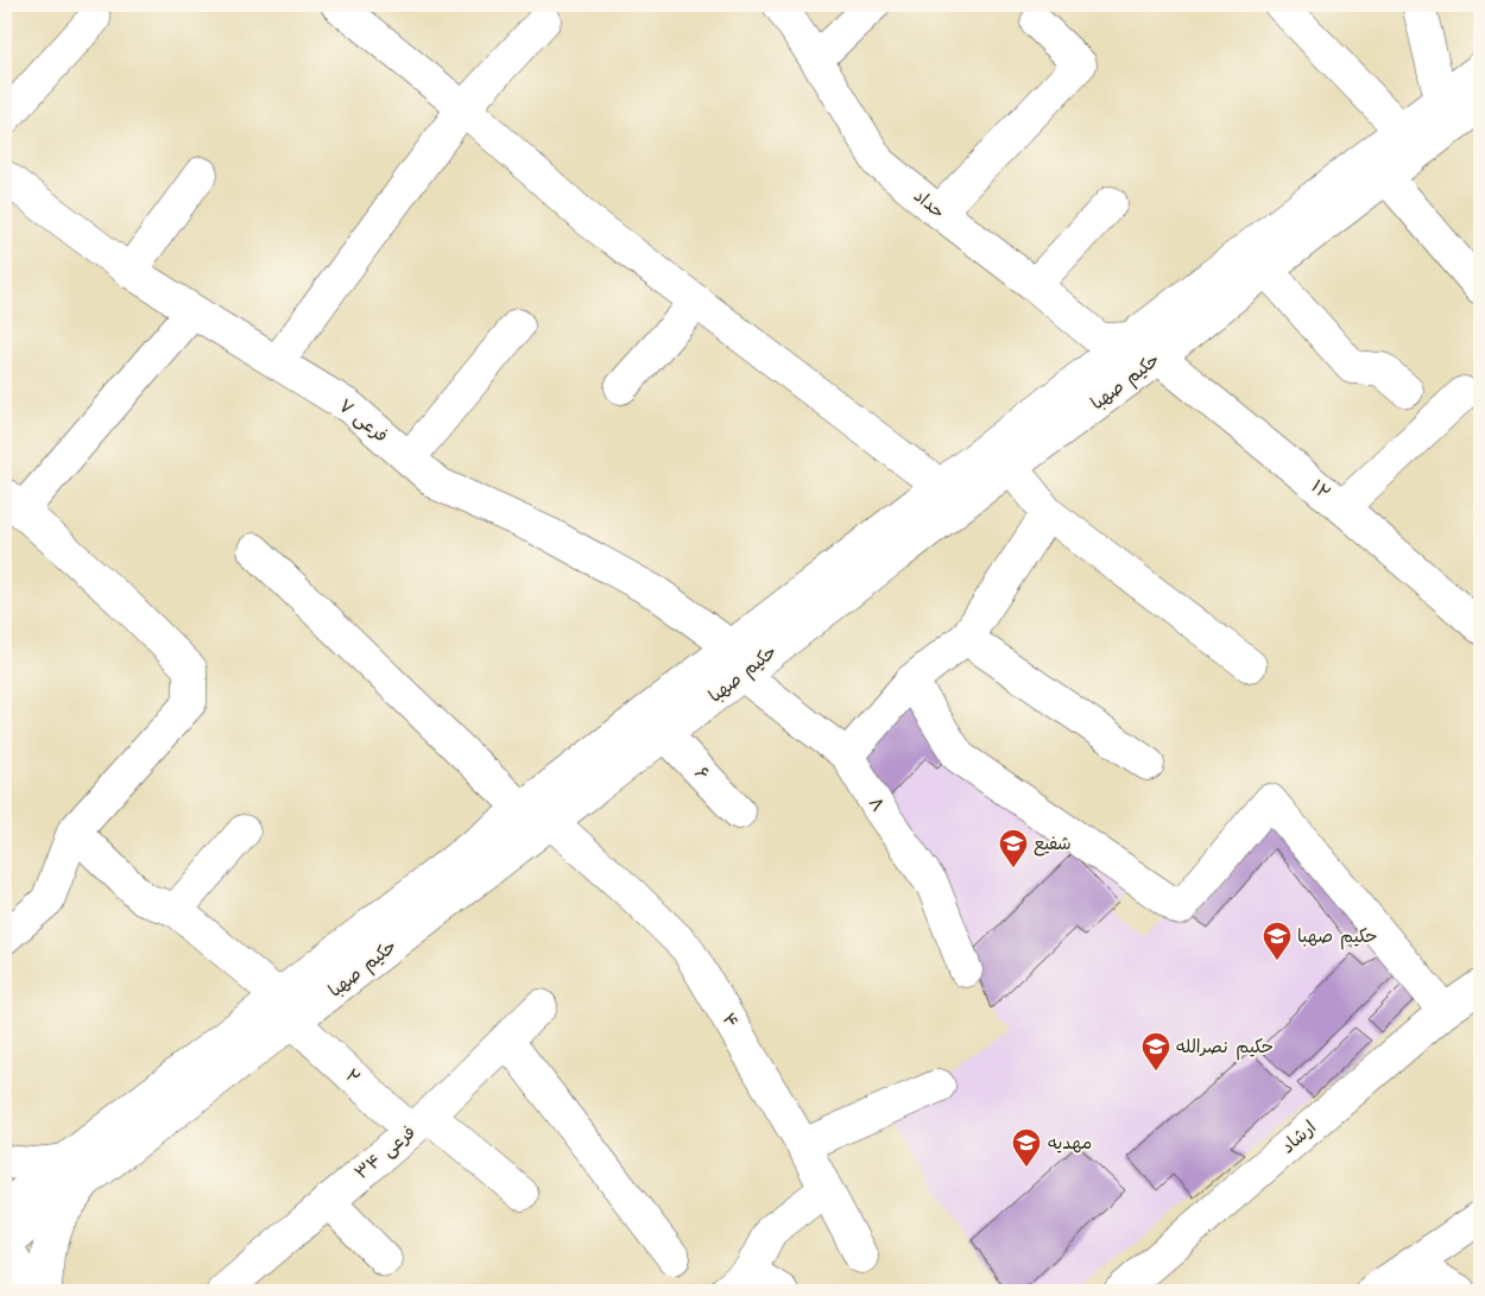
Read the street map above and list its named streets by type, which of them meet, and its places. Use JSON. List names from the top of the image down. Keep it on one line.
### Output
{"streets":{"street":["حداد","حکیم صهبا","فرعی ۷","۱۲","۶","۸","۴","۲","ارشاد","فرعی ۳۴"]},"crossings":[["حداد","حکیم صهبا"],["حداد","۱۲"],["حکیم صهبا","فرعی ۷"],["حکیم صهبا","۱۲"],["حکیم صهبا","۶"],["حکیم صهبا","۸"],["حکیم صهبا","۴"],["حکیم صهبا","۲"],["فرعی ۷","۸"],["۲","فرعی ۳۴"]],"places":{"school or university":["شفیع","حکیم صهبا","حکیم نصرالله","مهدیه"]}}
